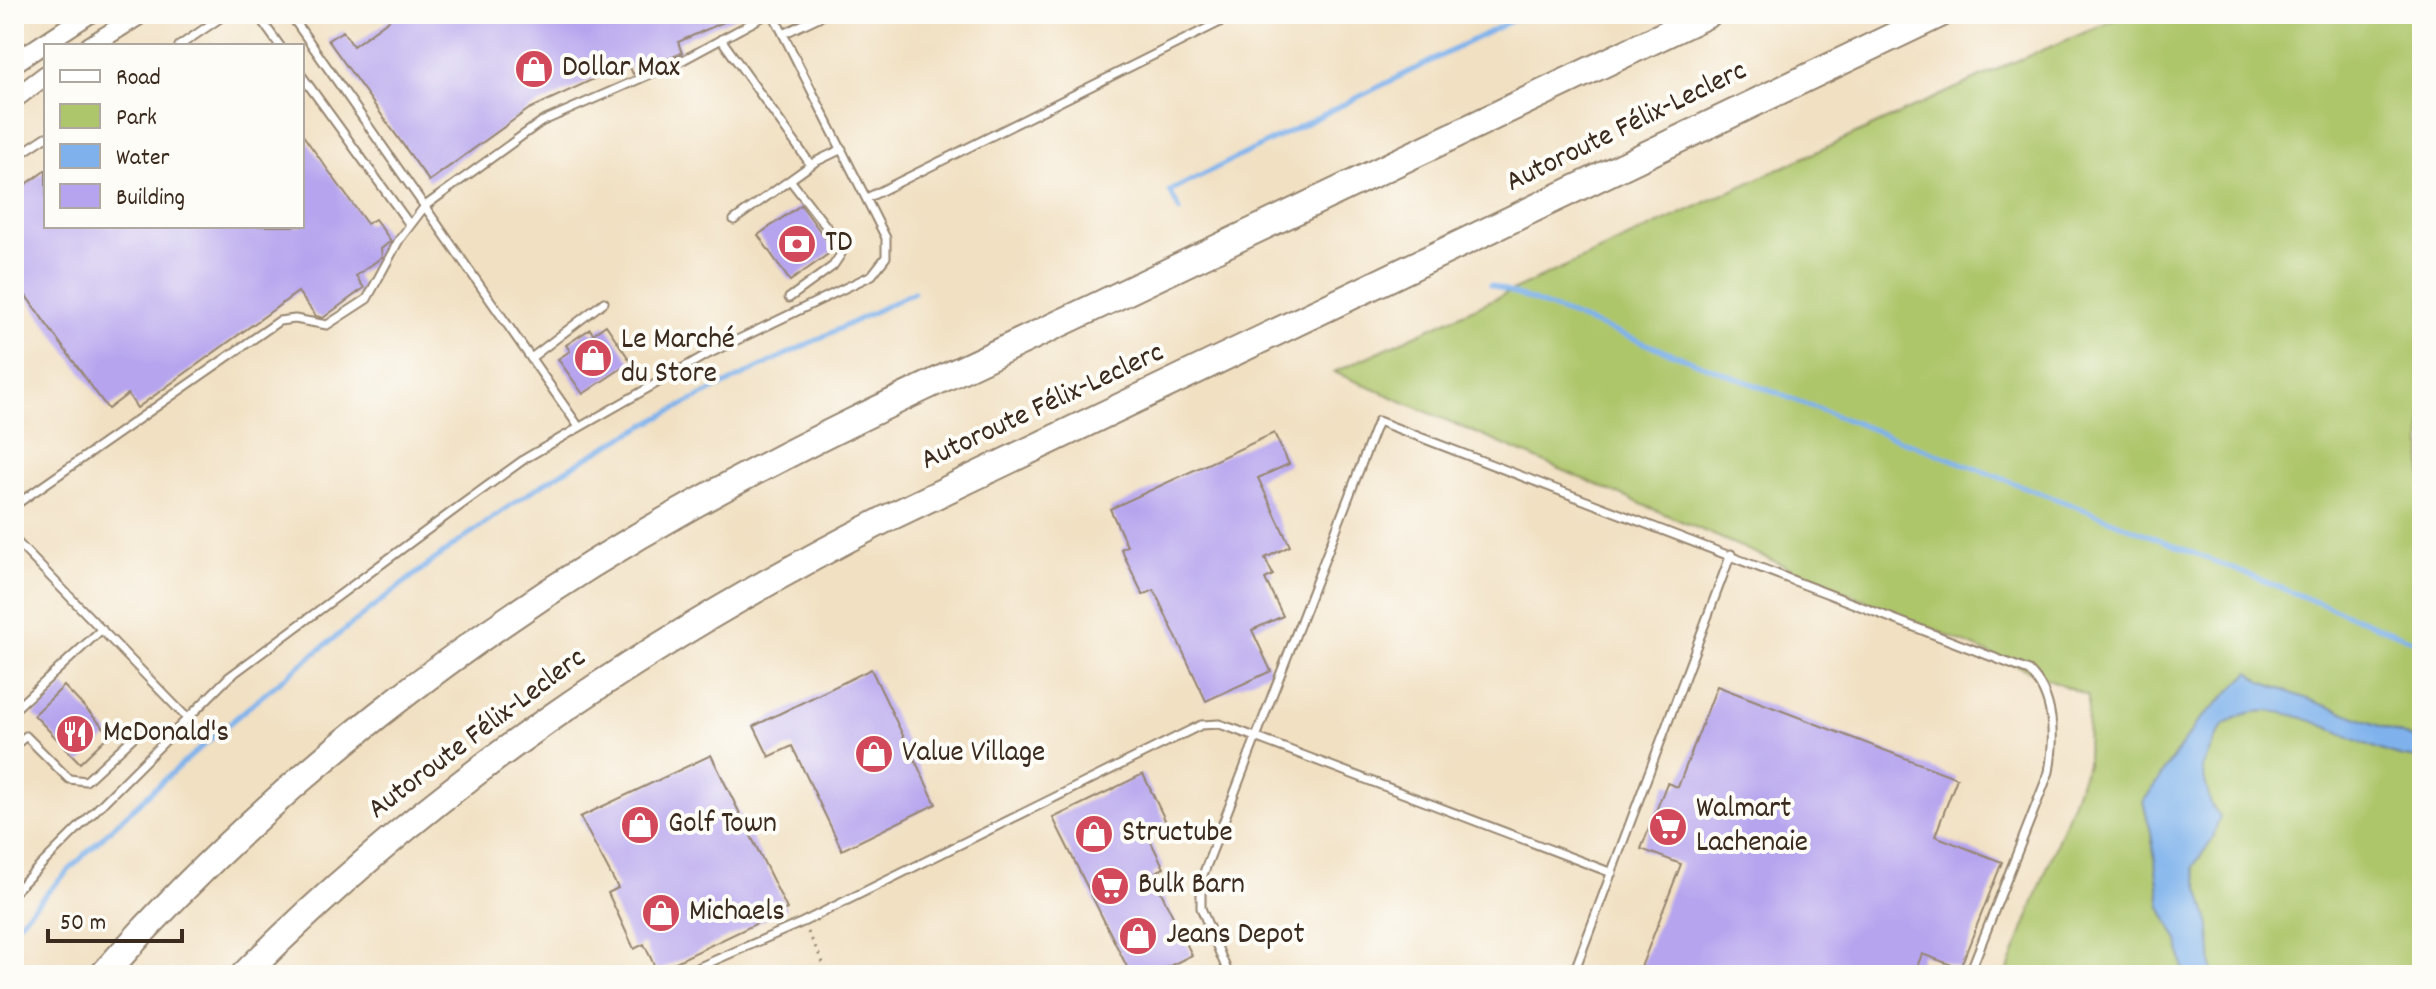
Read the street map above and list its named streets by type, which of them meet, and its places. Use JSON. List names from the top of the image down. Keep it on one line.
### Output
{"streets":{"highway":["Autoroute Félix-Leclerc"]},"places":{"shop":["Dollar Max","Le Marché du Store","Value Village","Golf Town","Structube","Michaels","Jeans Depot"],"bank":["TD"],"restaurant":["McDonald's"],"supermarket":["Walmart Lachenaie","Bulk Barn"]},"legend":["Road","Park","Water","Building"],"scale_bar":"50 m"}
